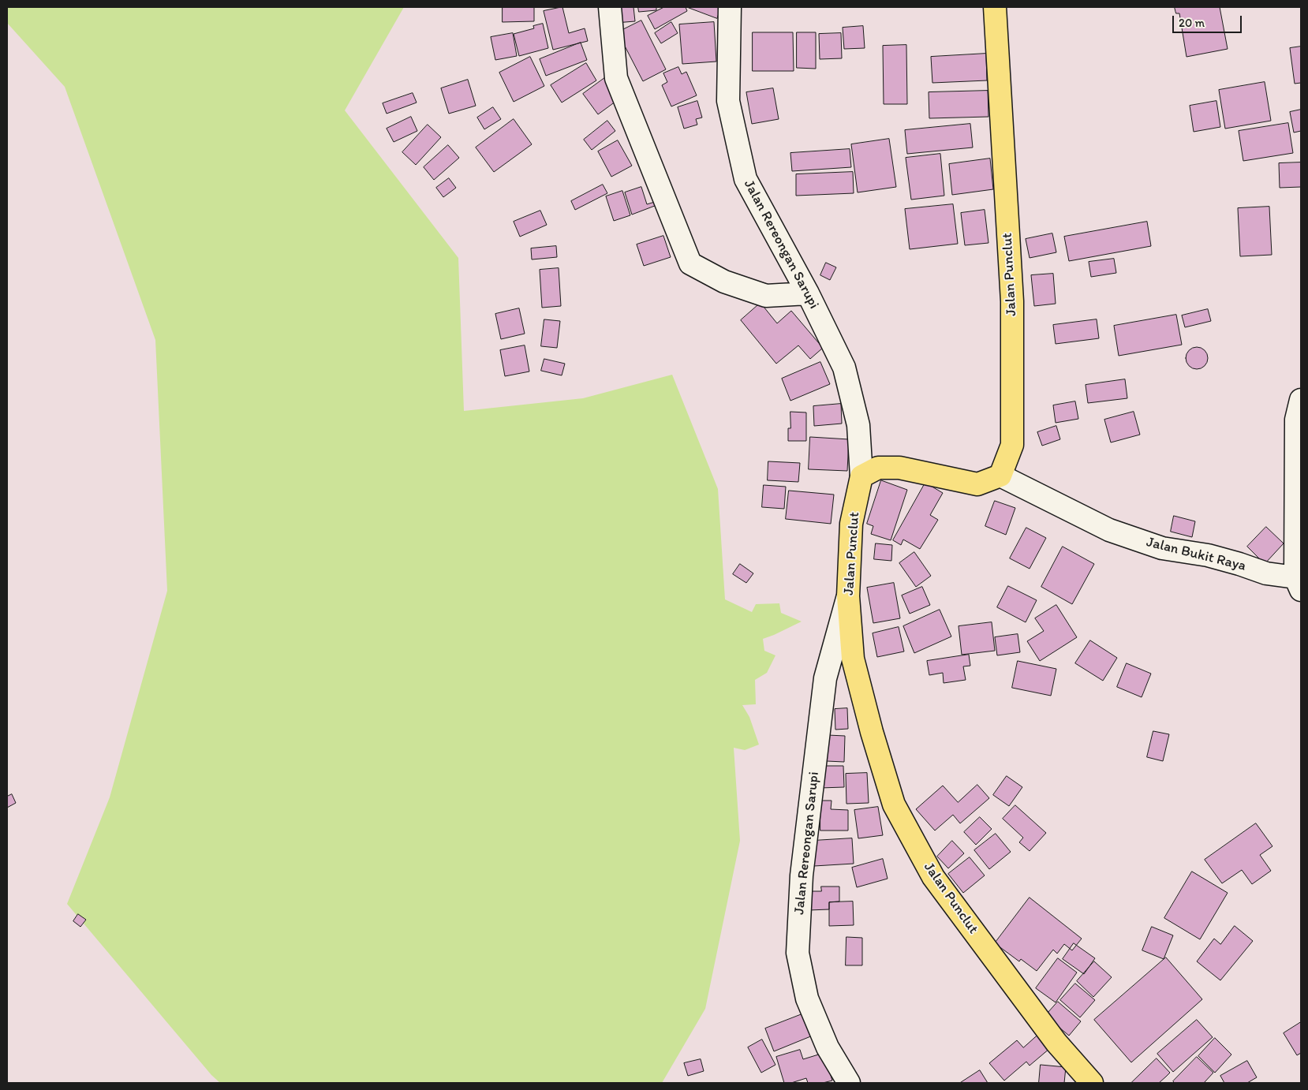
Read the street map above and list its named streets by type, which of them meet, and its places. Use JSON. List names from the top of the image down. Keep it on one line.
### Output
{"streets":{"main road":["Jalan Punclut"],"street":["Jalan Rereongan Sarupi","Jalan Bukit Raya"]},"crossings":[["Jalan Rereongan Sarupi","Jalan Punclut"],["Jalan Punclut","Jalan Bukit Raya"]],"scale_bar":"20 m"}
